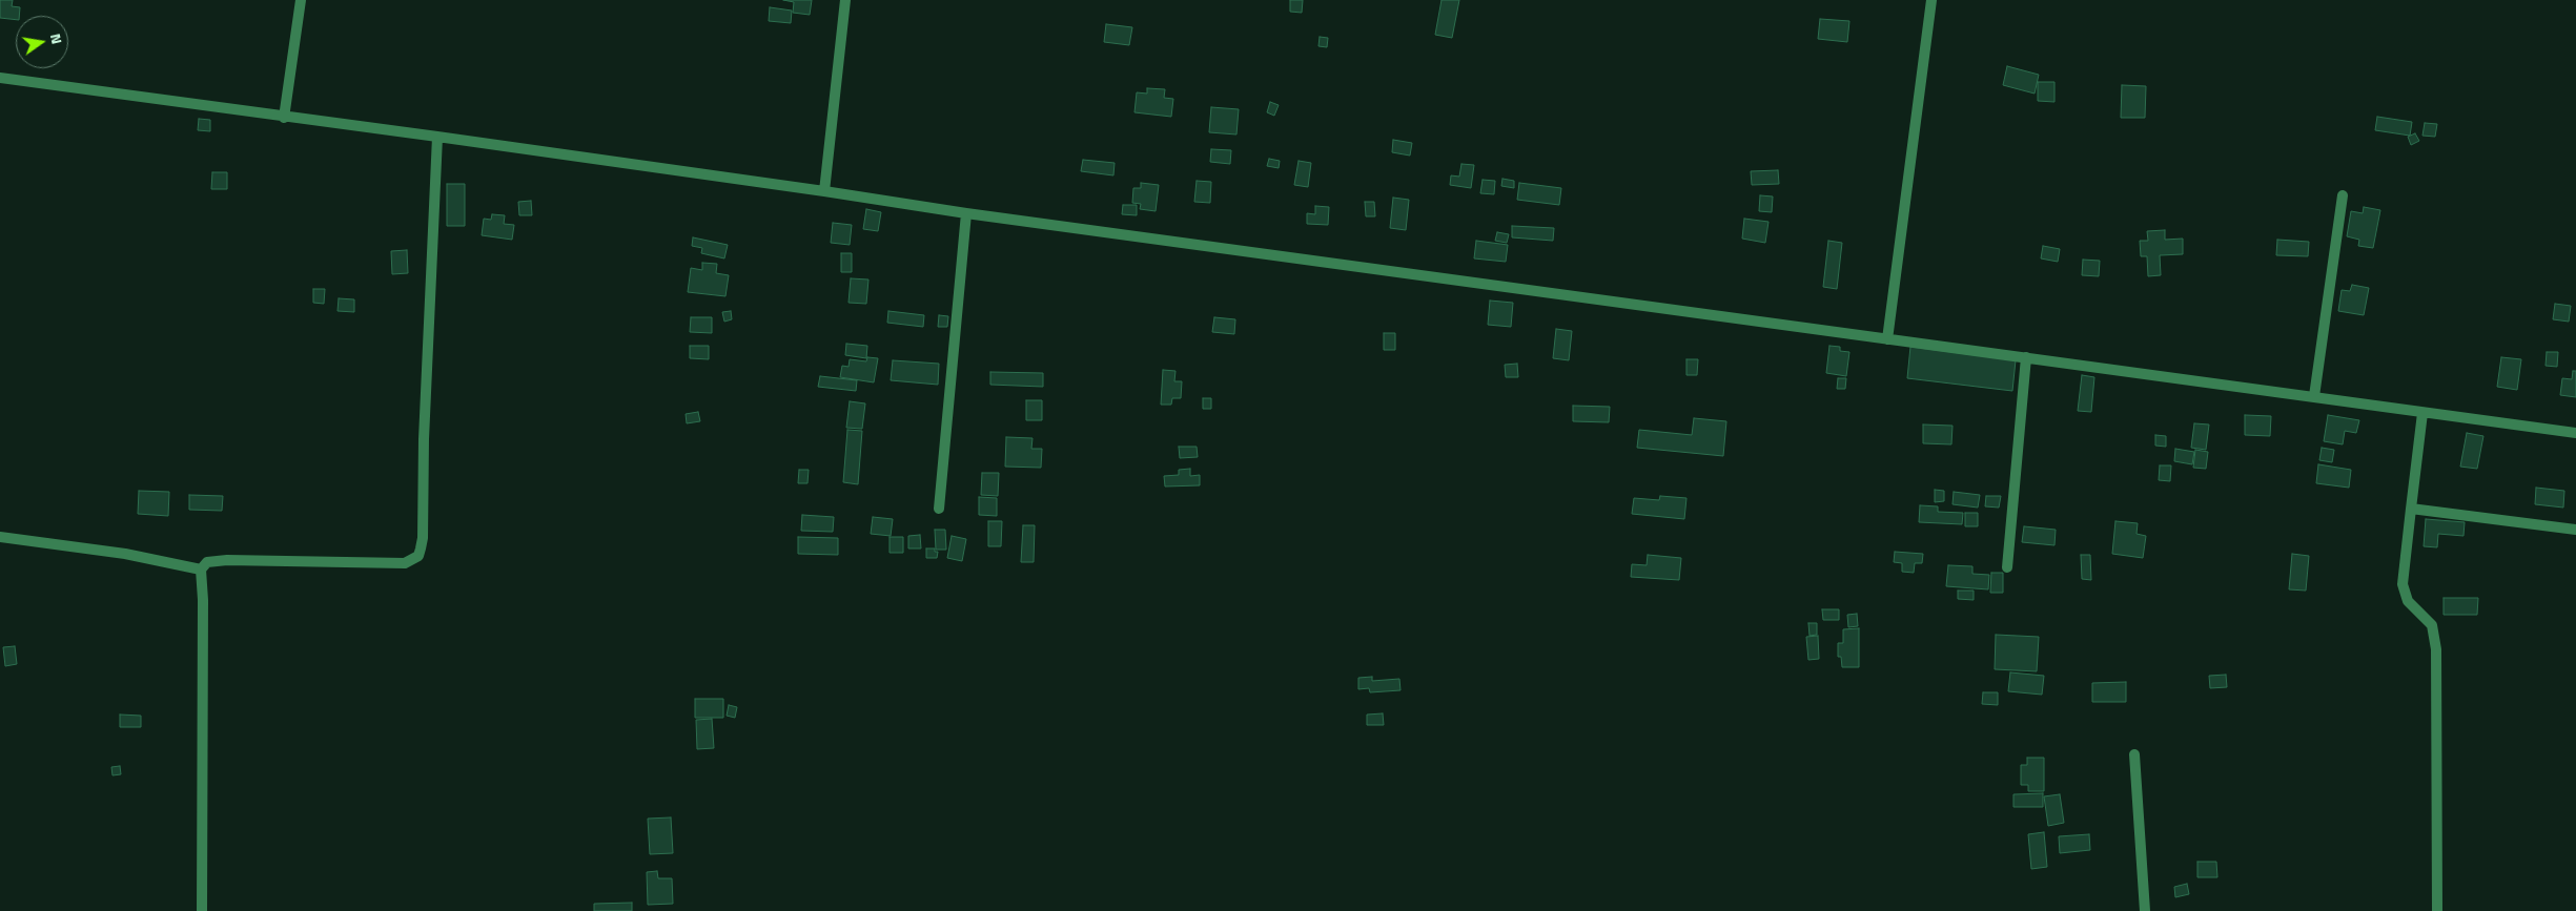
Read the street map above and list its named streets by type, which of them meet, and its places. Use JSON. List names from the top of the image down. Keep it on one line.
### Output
{"north":"right"}
